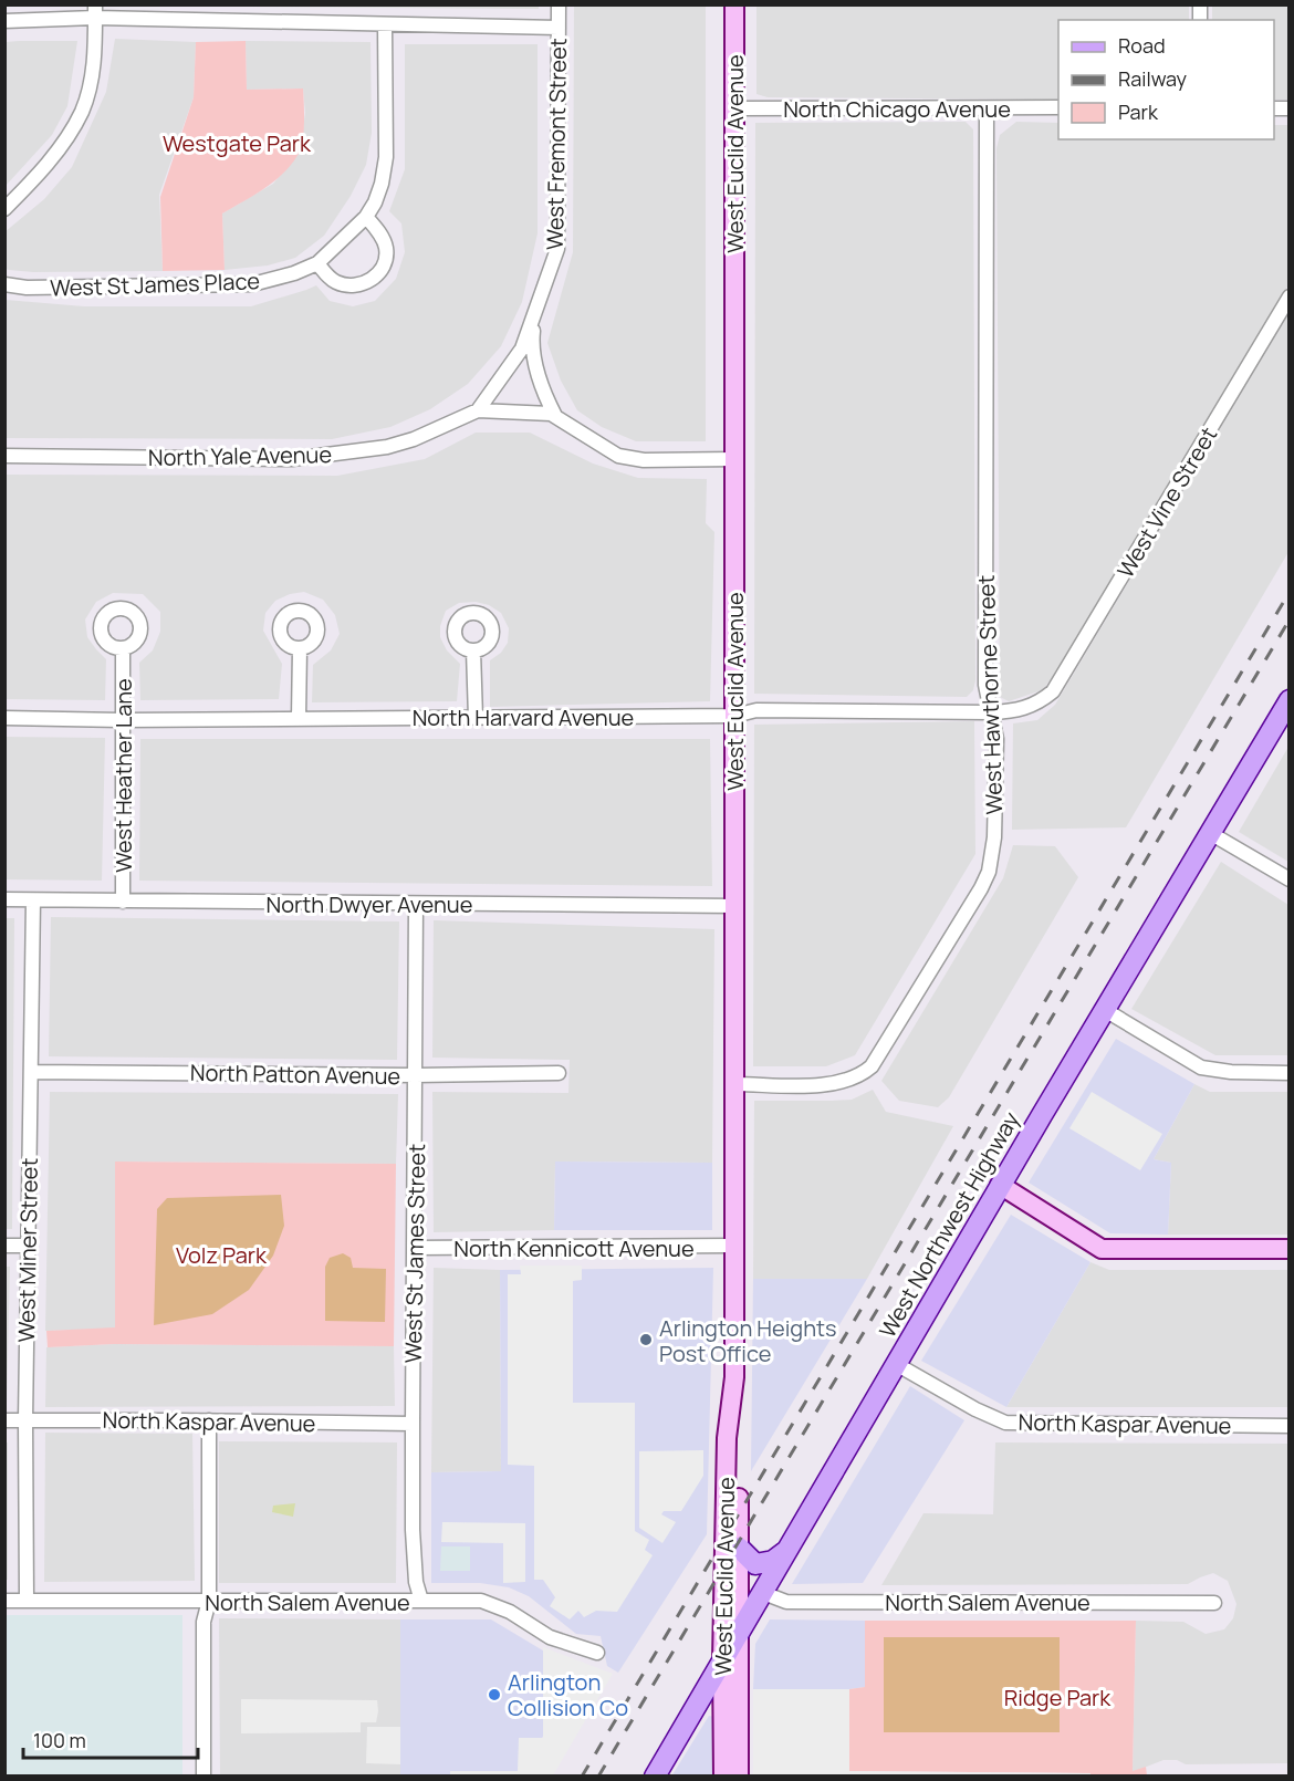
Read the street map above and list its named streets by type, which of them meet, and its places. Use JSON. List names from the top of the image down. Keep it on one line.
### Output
{"streets":{"main road":["West Euclid Avenue","West Northwest Highway"],"street":["North Chicago Avenue","West Fremont Street","West St James Place","North Yale Avenue","West Vine Street","West Hawthorne Street","North Harvard Avenue","West Heather Lane","North Dwyer Avenue","North Patton Avenue","North Kennicott Avenue","West Miner Street","West St James Street","North Kaspar Avenue","North Salem Avenue"]},"crossings":[["North Chicago Avenue","West Euclid Avenue"],["North Chicago Avenue","West Hawthorne Street"],["West Fremont Street","North Yale Avenue"],["West Euclid Avenue","North Yale Avenue"],["West Euclid Avenue","West Hawthorne Street"],["West Euclid Avenue","North Harvard Avenue"],["West Euclid Avenue","North Dwyer Avenue"],["West Euclid Avenue","West Northwest Highway"],["West Euclid Avenue","North Kennicott Avenue"],["West Vine Street","North Harvard Avenue"],["West Hawthorne Street","North Harvard Avenue"],["North Harvard Avenue","West Heather Lane"],["West Heather Lane","North Dwyer Avenue"],["North Dwyer Avenue","West Miner Street"],["North Dwyer Avenue","West St James Street"],["North Patton Avenue","West Miner Street"],["North Patton Avenue","West St James Street"],["West Northwest Highway","North Kaspar Avenue"],["West Northwest Highway","North Salem Avenue"],["North Kennicott Avenue","West St James Street"],["West Miner Street","North Kaspar Avenue"],["West Miner Street","North Salem Avenue"],["West St James Street","North Kaspar Avenue"],["West St James Street","North Salem Avenue"]],"parks":["Westgate Park","Volz Park","Ridge Park"],"places":["Arlington Heights Post Office","Arlington Collision Co"],"legend":["Road","Railway","Park"],"scale_bar":"100 m"}
